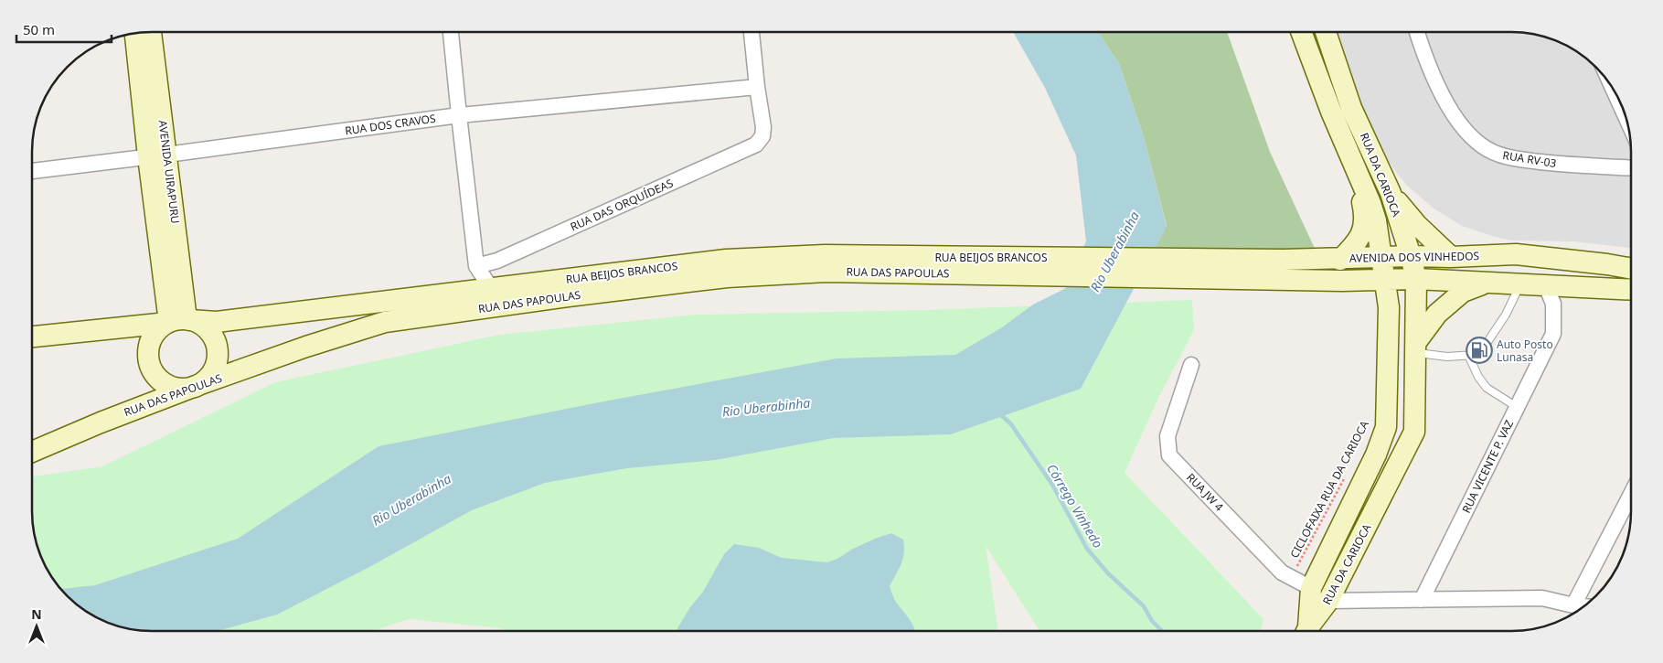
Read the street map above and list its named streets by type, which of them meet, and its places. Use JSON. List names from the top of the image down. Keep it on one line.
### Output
{"streets":{"main road":["AVENIDA UIRAPURU","RUA DA CARIOCA","RUA BEIJOS BRANCOS","AVENIDA DOS VINHEDOS","RUA DAS PAPOULAS"],"street":["RUA DOS CRAVOS","RUA RV-03","RUA DAS ORQUÍDEAS","RUA VICENTE P. VAZ","RUA JW 4"],"path":["CICLOFAIXA RUA DA CARIOCA"]},"crossings":[["RUA DOS CRAVOS","AVENIDA UIRAPURU"],["RUA DOS CRAVOS","RUA DAS ORQUÍDEAS"],["AVENIDA UIRAPURU","RUA BEIJOS BRANCOS"],["AVENIDA UIRAPURU","RUA DAS PAPOULAS"],["RUA DA CARIOCA","AVENIDA DOS VINHEDOS"],["RUA DA CARIOCA","CICLOFAIXA RUA DA CARIOCA"],["RUA DA CARIOCA","RUA JW 4"],["RUA BEIJOS BRANCOS","RUA DAS PAPOULAS"],["AVENIDA DOS VINHEDOS","RUA VICENTE P. VAZ"],["CICLOFAIXA RUA DA CARIOCA","RUA JW 4"]],"water":["Rio Uberabinha","Córrego Vinhedo"],"places":{"fuel station":["Auto Posto Lunasa"]},"scale_bar":"50 m","north":"top"}
